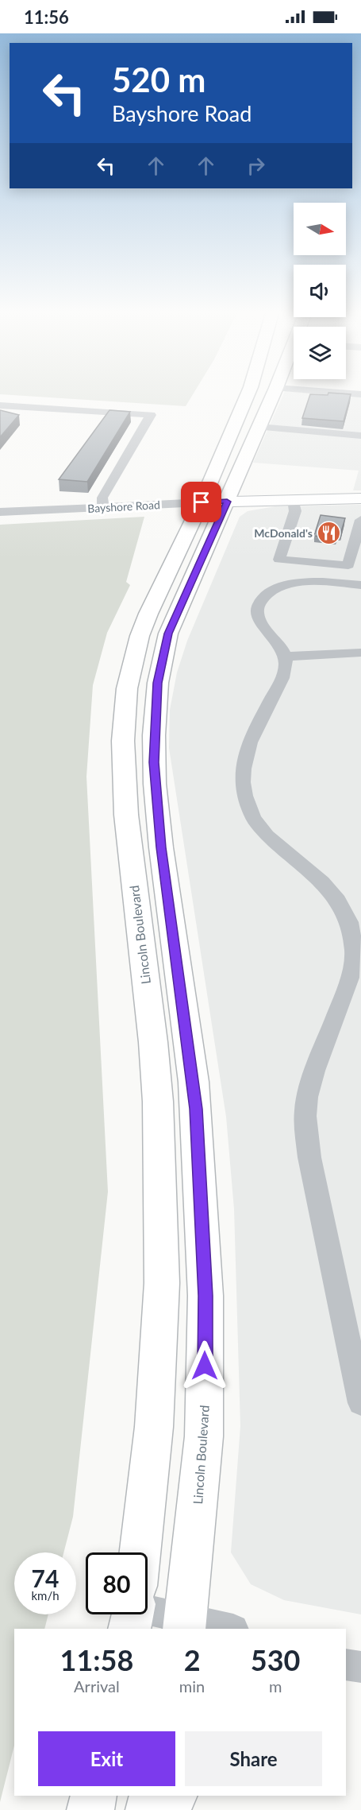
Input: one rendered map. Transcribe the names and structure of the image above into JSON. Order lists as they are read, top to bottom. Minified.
{"streets":{"highway":["Lincoln Boulevard"],"main road":["Bayshore Road"]},"crossings":[["Bayshore Road","Lincoln Boulevard"]],"places":{"restaurant":["McDonald's"]},"north":"right","page":{"status":"11:56","turn":["520 m","Bayshore Road"],"speed":"74 km/h","limit":"80","eta":["11:58","Arrival","2","min","530","m"],"buttons":["Exit","Share"]}}
